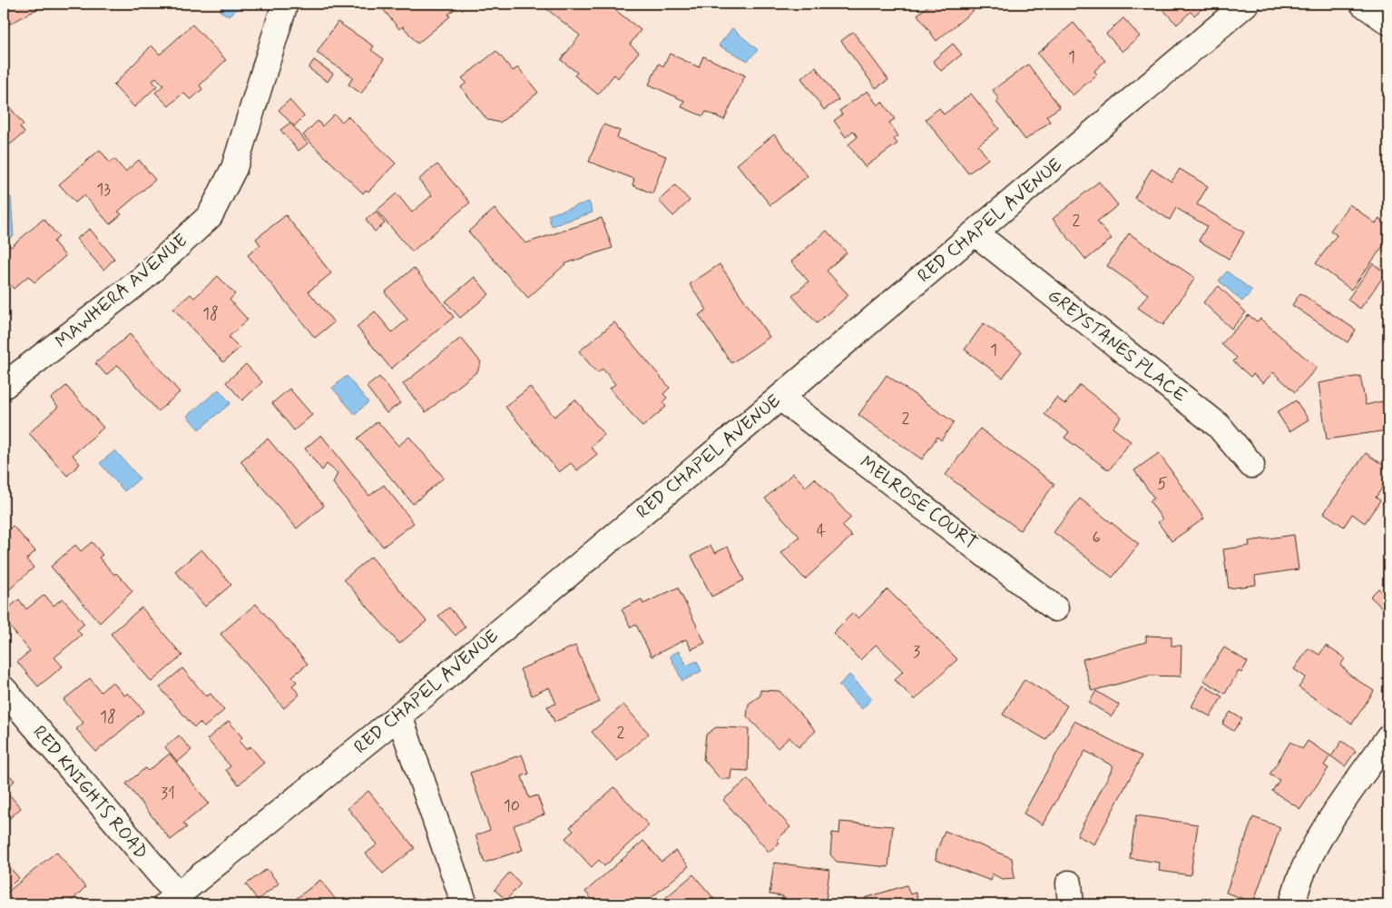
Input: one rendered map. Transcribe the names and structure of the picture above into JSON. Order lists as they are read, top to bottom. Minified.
{"streets":{"street":["RED CHAPEL AVENUE","MAWHERA AVENUE","GREYSTANES PLACE","MELROSE COURT","RED KNIGHTS ROAD"]},"crossings":[["RED CHAPEL AVENUE","GREYSTANES PLACE"],["RED CHAPEL AVENUE","MELROSE COURT"],["RED CHAPEL AVENUE","RED KNIGHTS ROAD"]],"house_numbers":["1","13","2","18","1","2","5","4","6","3","18","2","31","10"]}
